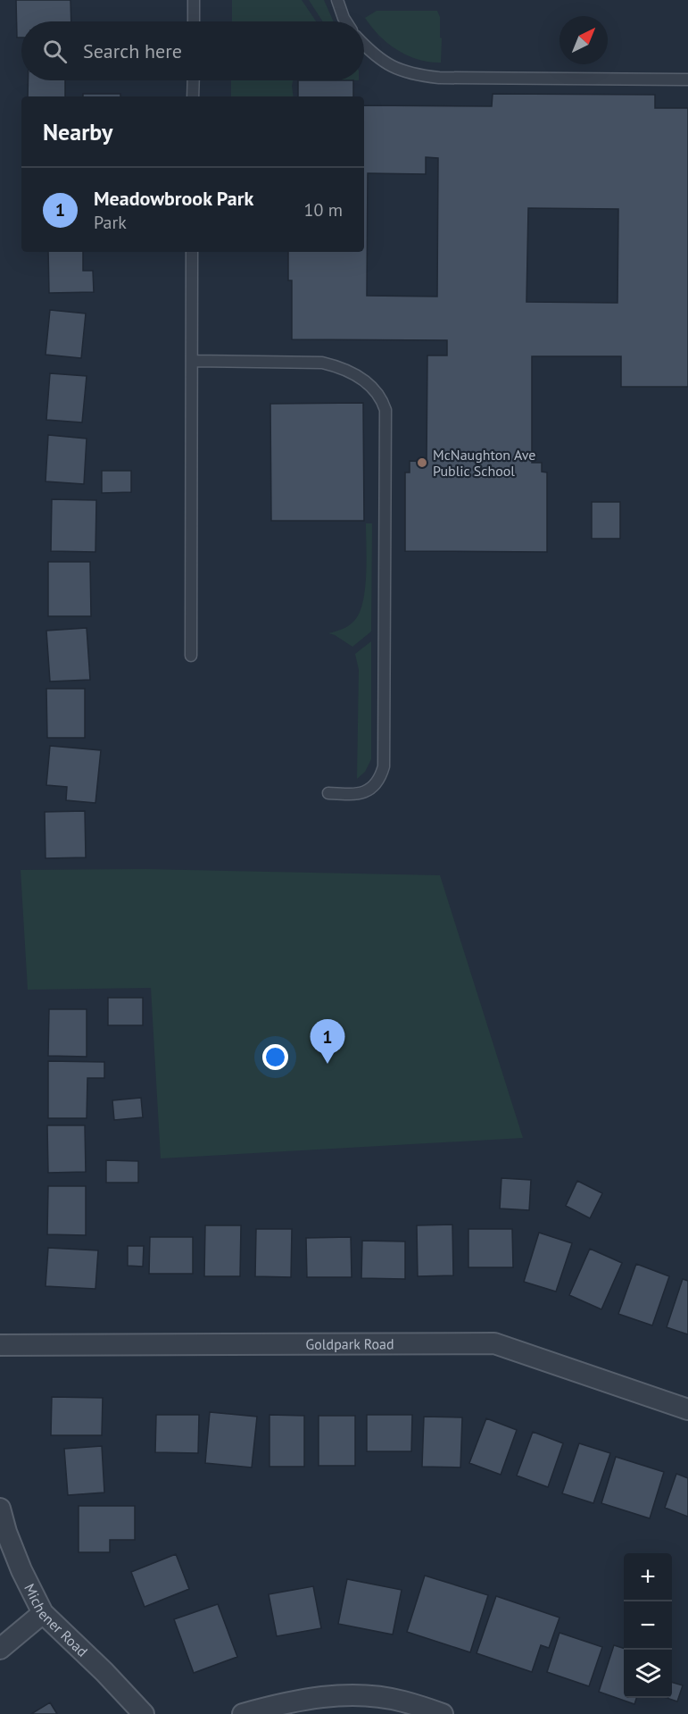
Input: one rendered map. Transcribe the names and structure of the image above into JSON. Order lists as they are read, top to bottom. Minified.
{"streets":{"street":["Goldpark Road","Michener Road"]},"places":["McNaughton Ave Public School"],"north":"top right","page":{"search":"Search here","heading":"Nearby","list":[{"mark":"1","name":"Meadowbrook Park","note":"Park","value":"10 m"}],"pins":"1","map_buttons":["+","−"]}}
